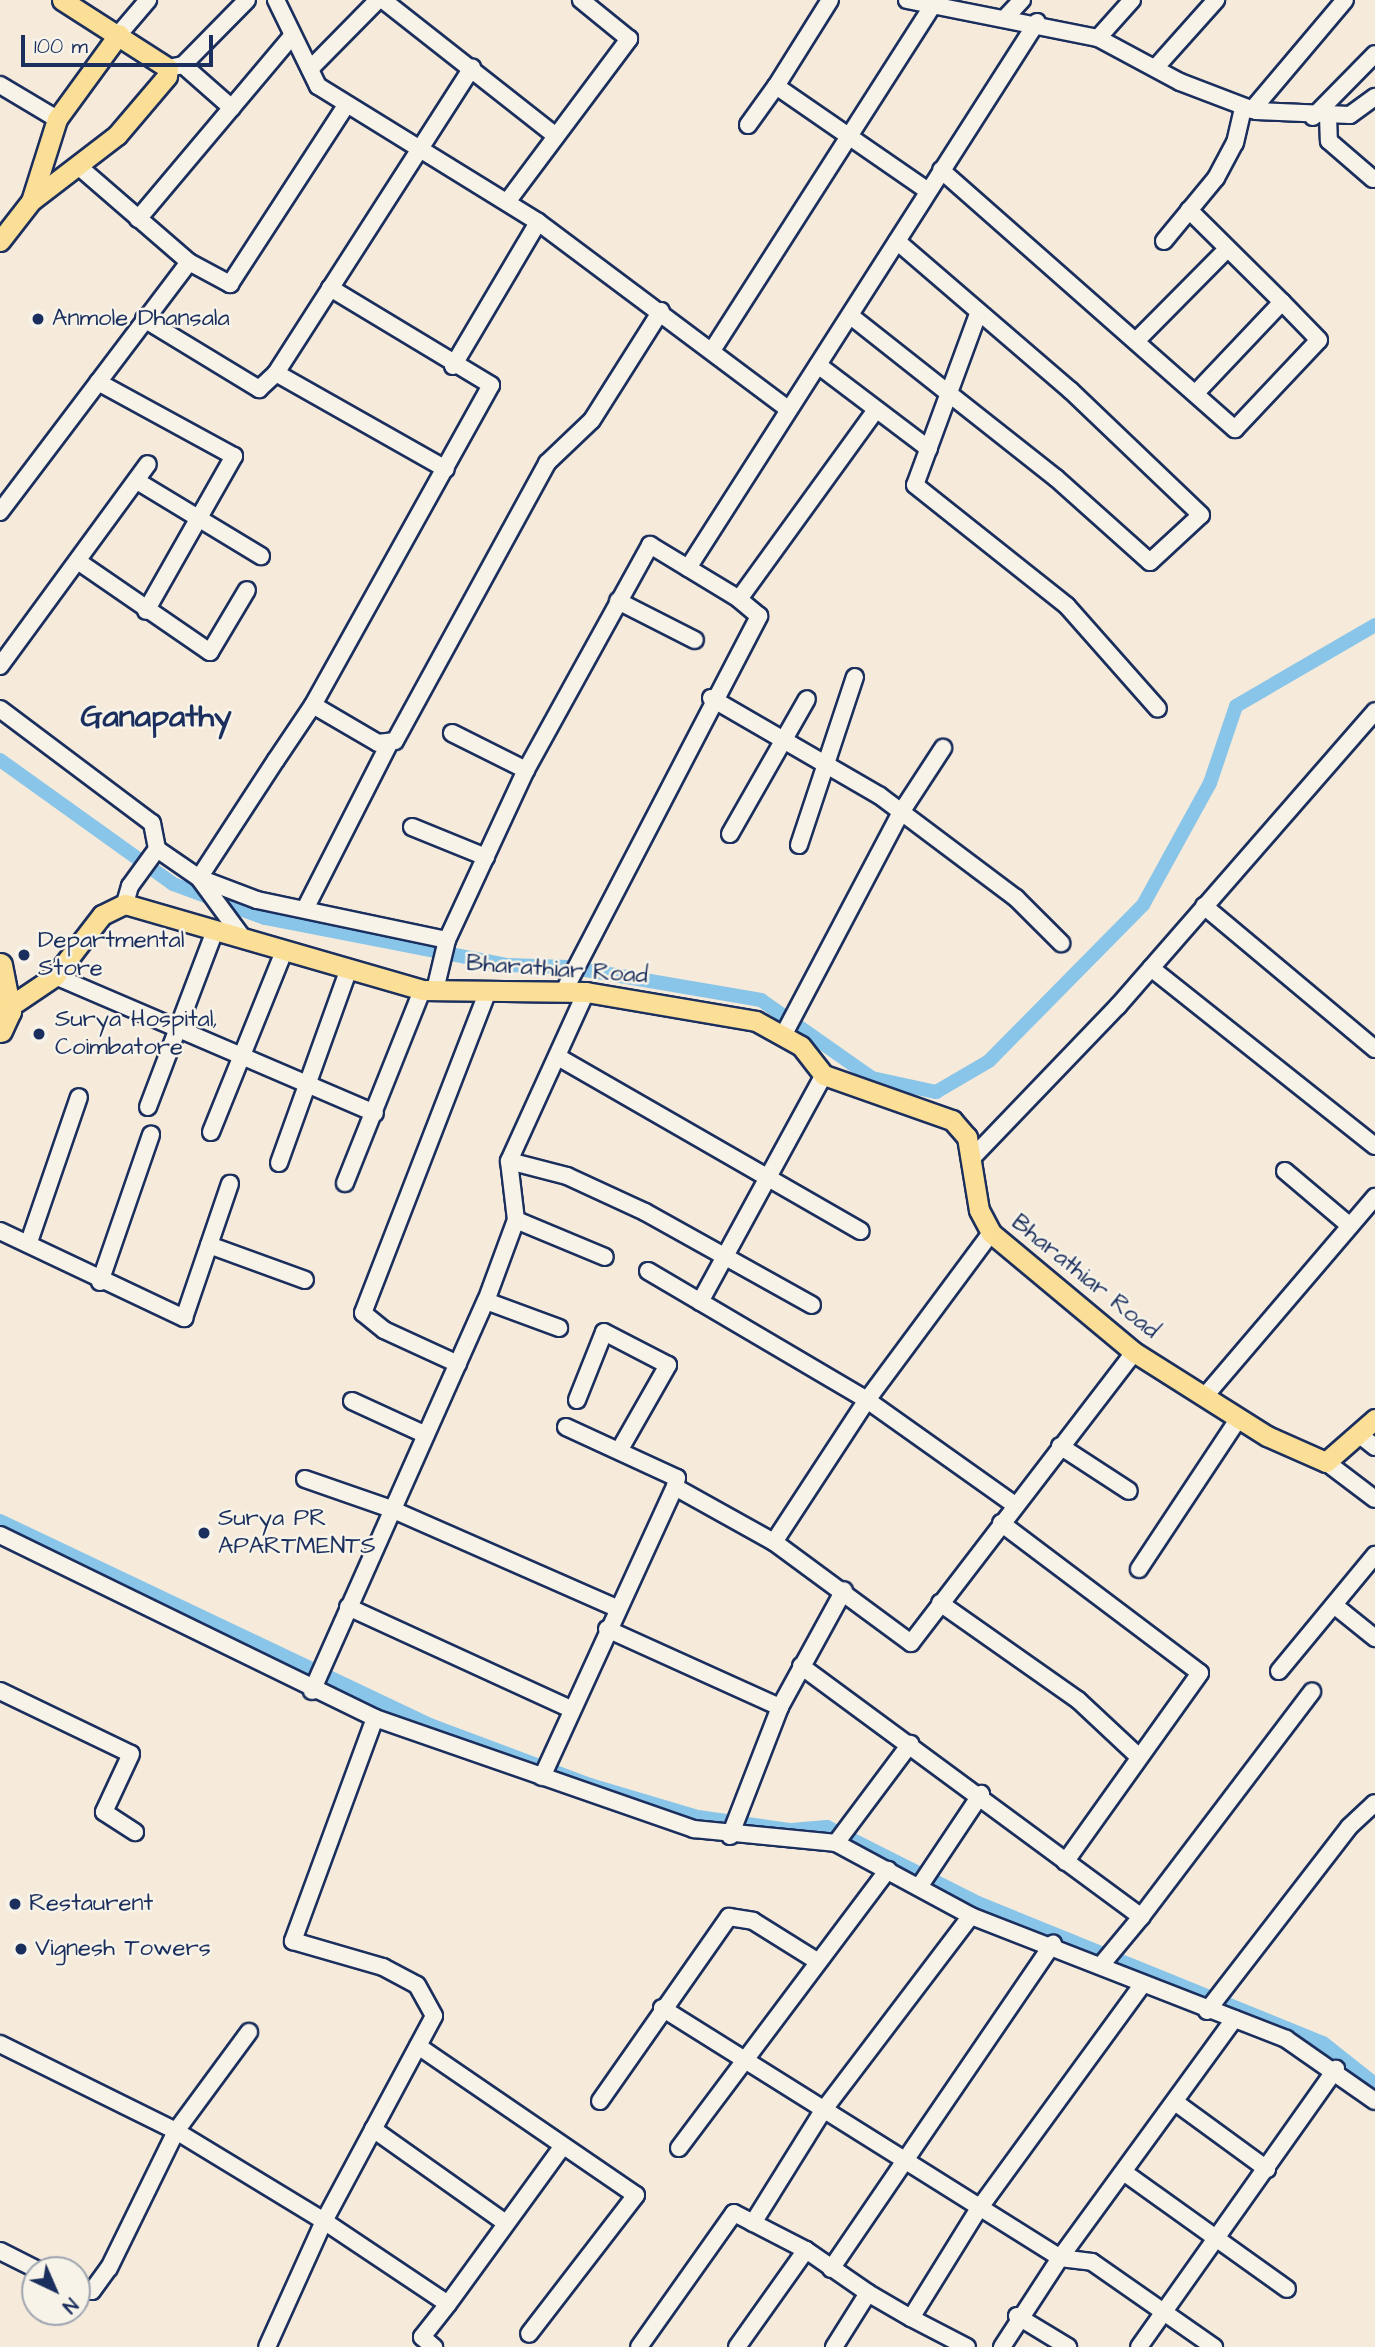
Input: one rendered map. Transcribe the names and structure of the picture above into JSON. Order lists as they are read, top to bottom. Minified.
{"streets":{"main road":["Bharathiar Road"]},"districts":["Ganapathy"],"places":["Anmole Dhansala","Departmental Store","Surya Hospital, Coimbatore","Surya PR APARTMENTS","Restaurent","Vignesh Towers"],"scale_bar":"100 m","north":"bottom right"}
